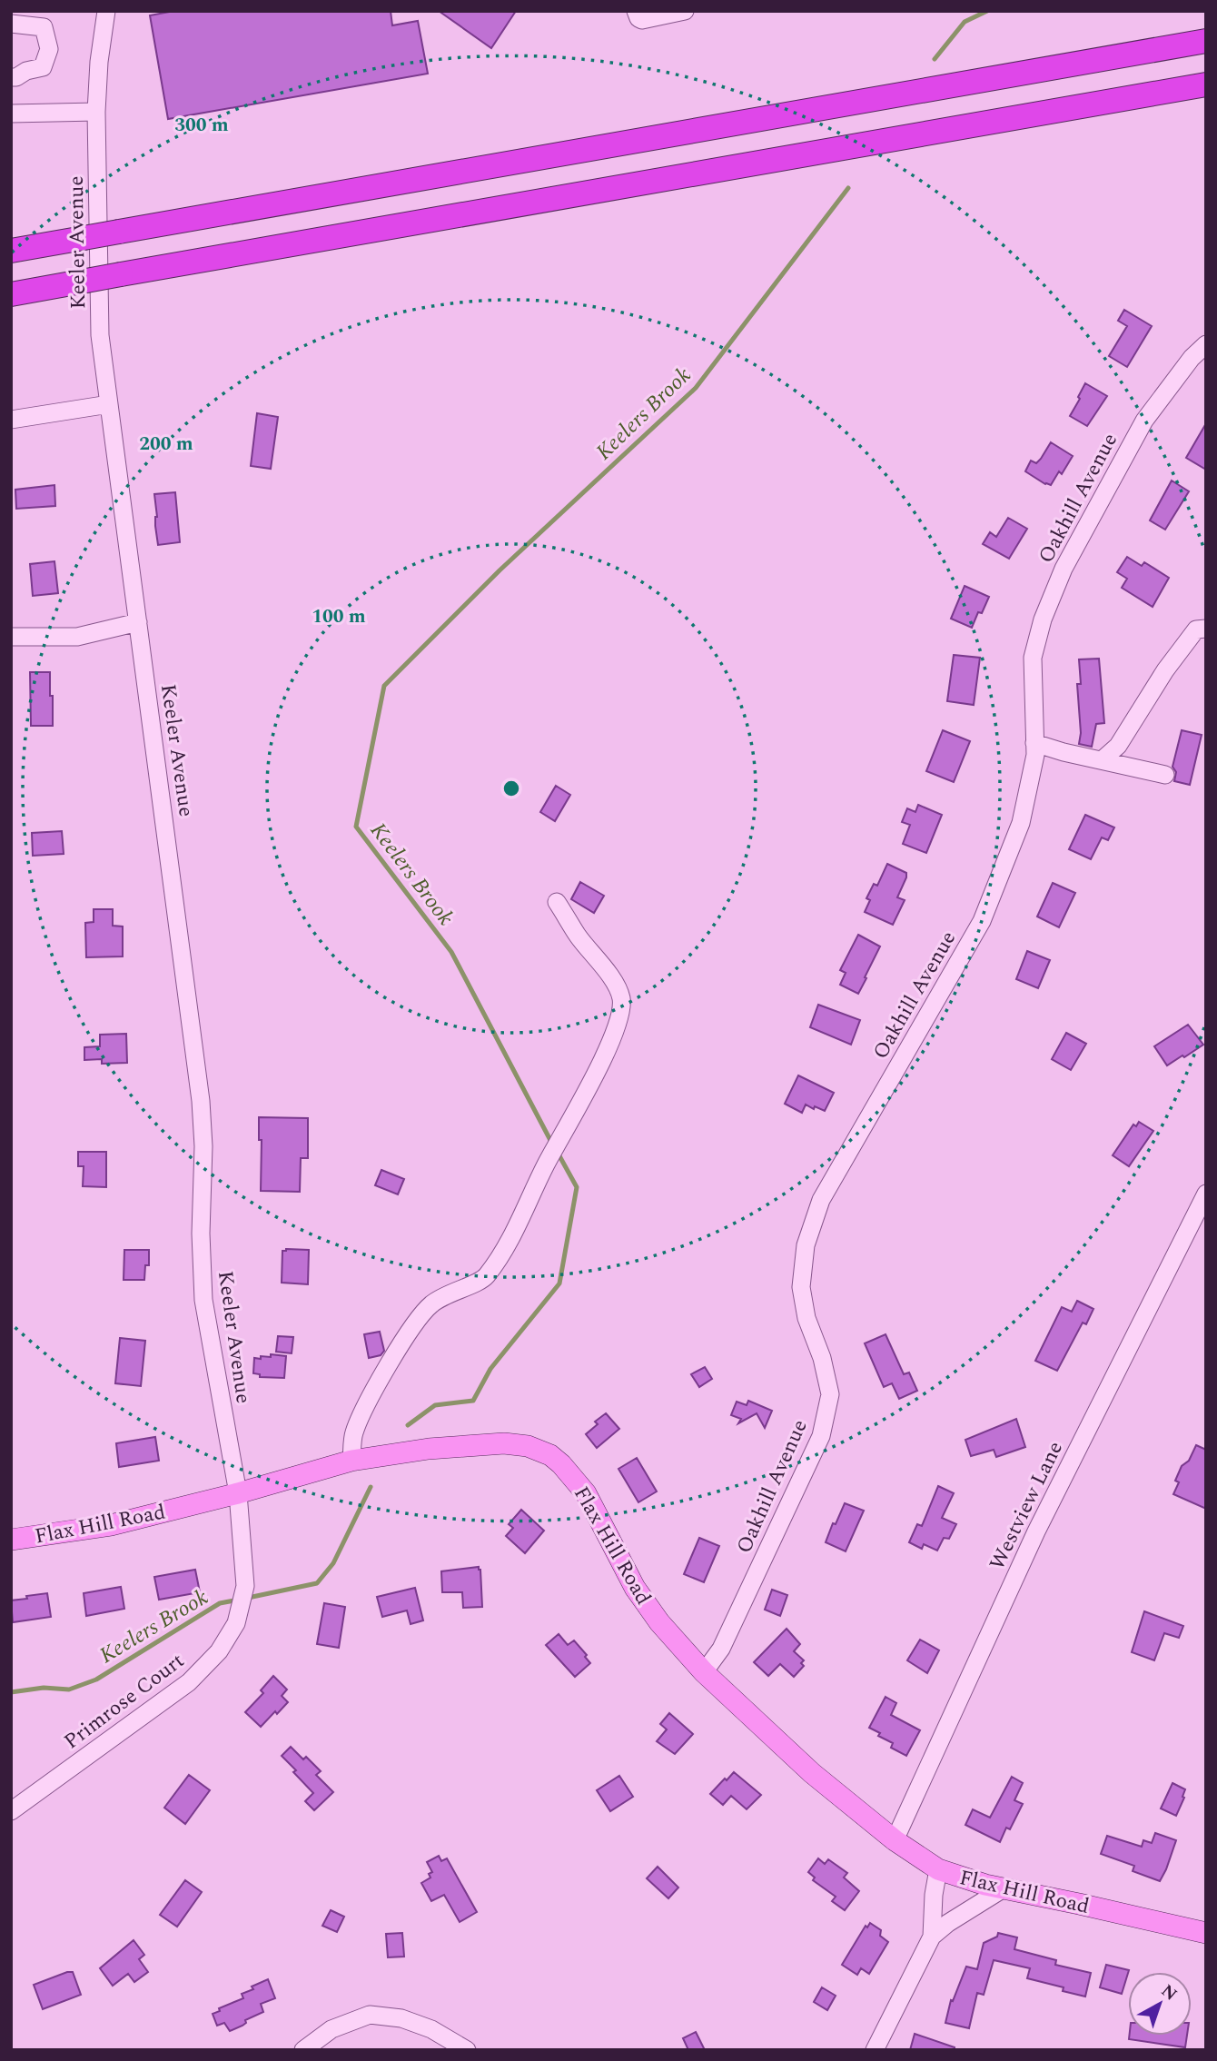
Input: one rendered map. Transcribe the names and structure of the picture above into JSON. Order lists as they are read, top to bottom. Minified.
{"streets":{"main road":["Flax Hill Road"],"street":["Keeler Avenue","Oakhill Avenue","Westview Lane","Primrose Court"]},"crossings":[["Keeler Avenue","Flax Hill Road"],["Keeler Avenue","Primrose Court"],["Oakhill Avenue","Flax Hill Road"],["Westview Lane","Flax Hill Road"],["Flax Hill Road","Primrose Court"]],"water":["Keelers Brook"],"north":"top right","rings":["300 m","200 m","100 m"]}
